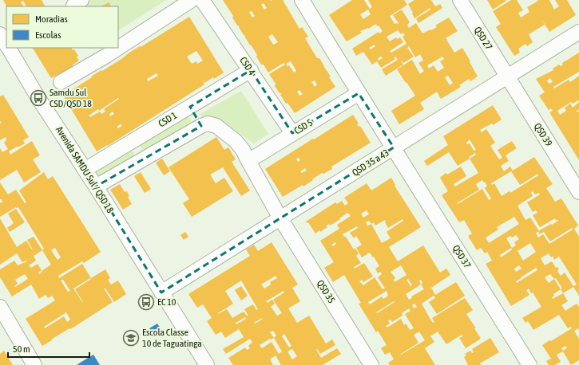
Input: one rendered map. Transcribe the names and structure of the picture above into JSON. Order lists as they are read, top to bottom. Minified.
{"streets":{"street":["QSD 27","CSD 4","CSD 1","CSD 5","QSD 39","QSD 35 a 43","Avenida SAMDU Sul / QSD 18","QSD 37","QSD 35"]},"crossings":[["QSD 27","QSD 39"],["QSD 27","QSD 35 a 43"],["CSD 4","CSD 1"],["CSD 4","CSD 5"],["CSD 1","Avenida SAMDU Sul / QSD 18"],["CSD 5","QSD 37"],["CSD 5","QSD 35"],["QSD 39","QSD 35 a 43"],["QSD 35 a 43","Avenida SAMDU Sul / QSD 18"],["QSD 35 a 43","QSD 37"],["QSD 35 a 43","QSD 35"]],"places":{"bus stop":["Samdu Sul CSD/QSD 18","EC 10"],"school or university":["Escola Classe 10 de Taguatinga"]},"legend":["Moradias","Escolas"],"scale_bar":"50 m"}
